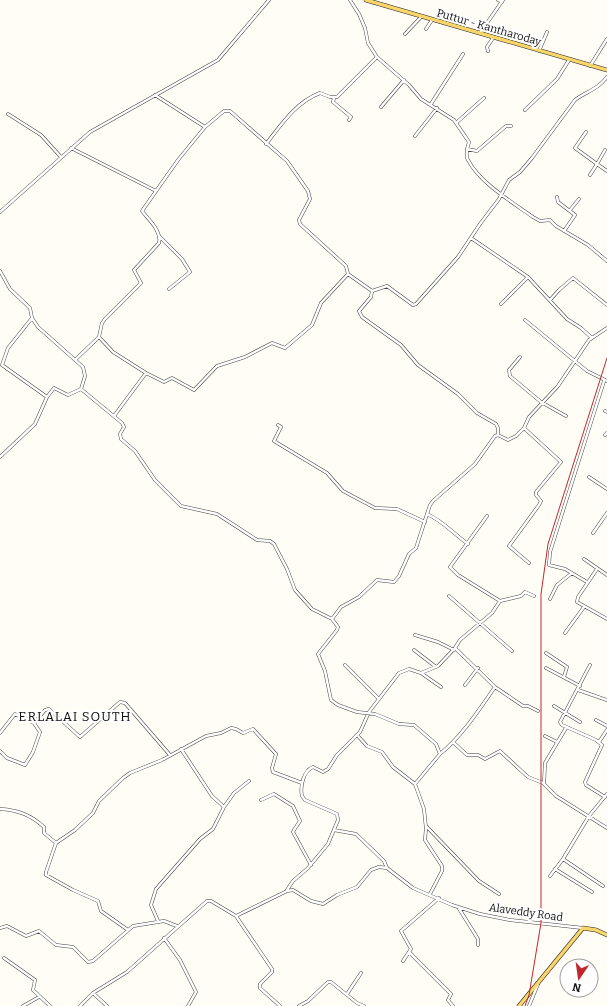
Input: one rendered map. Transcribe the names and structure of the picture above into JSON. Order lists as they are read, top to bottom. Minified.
{"streets":{"main road":["Puttur - Kantharoday"],"street":["Alaveddy Road"]},"districts":["ERLALAI SOUTH"],"north":"bottom"}
